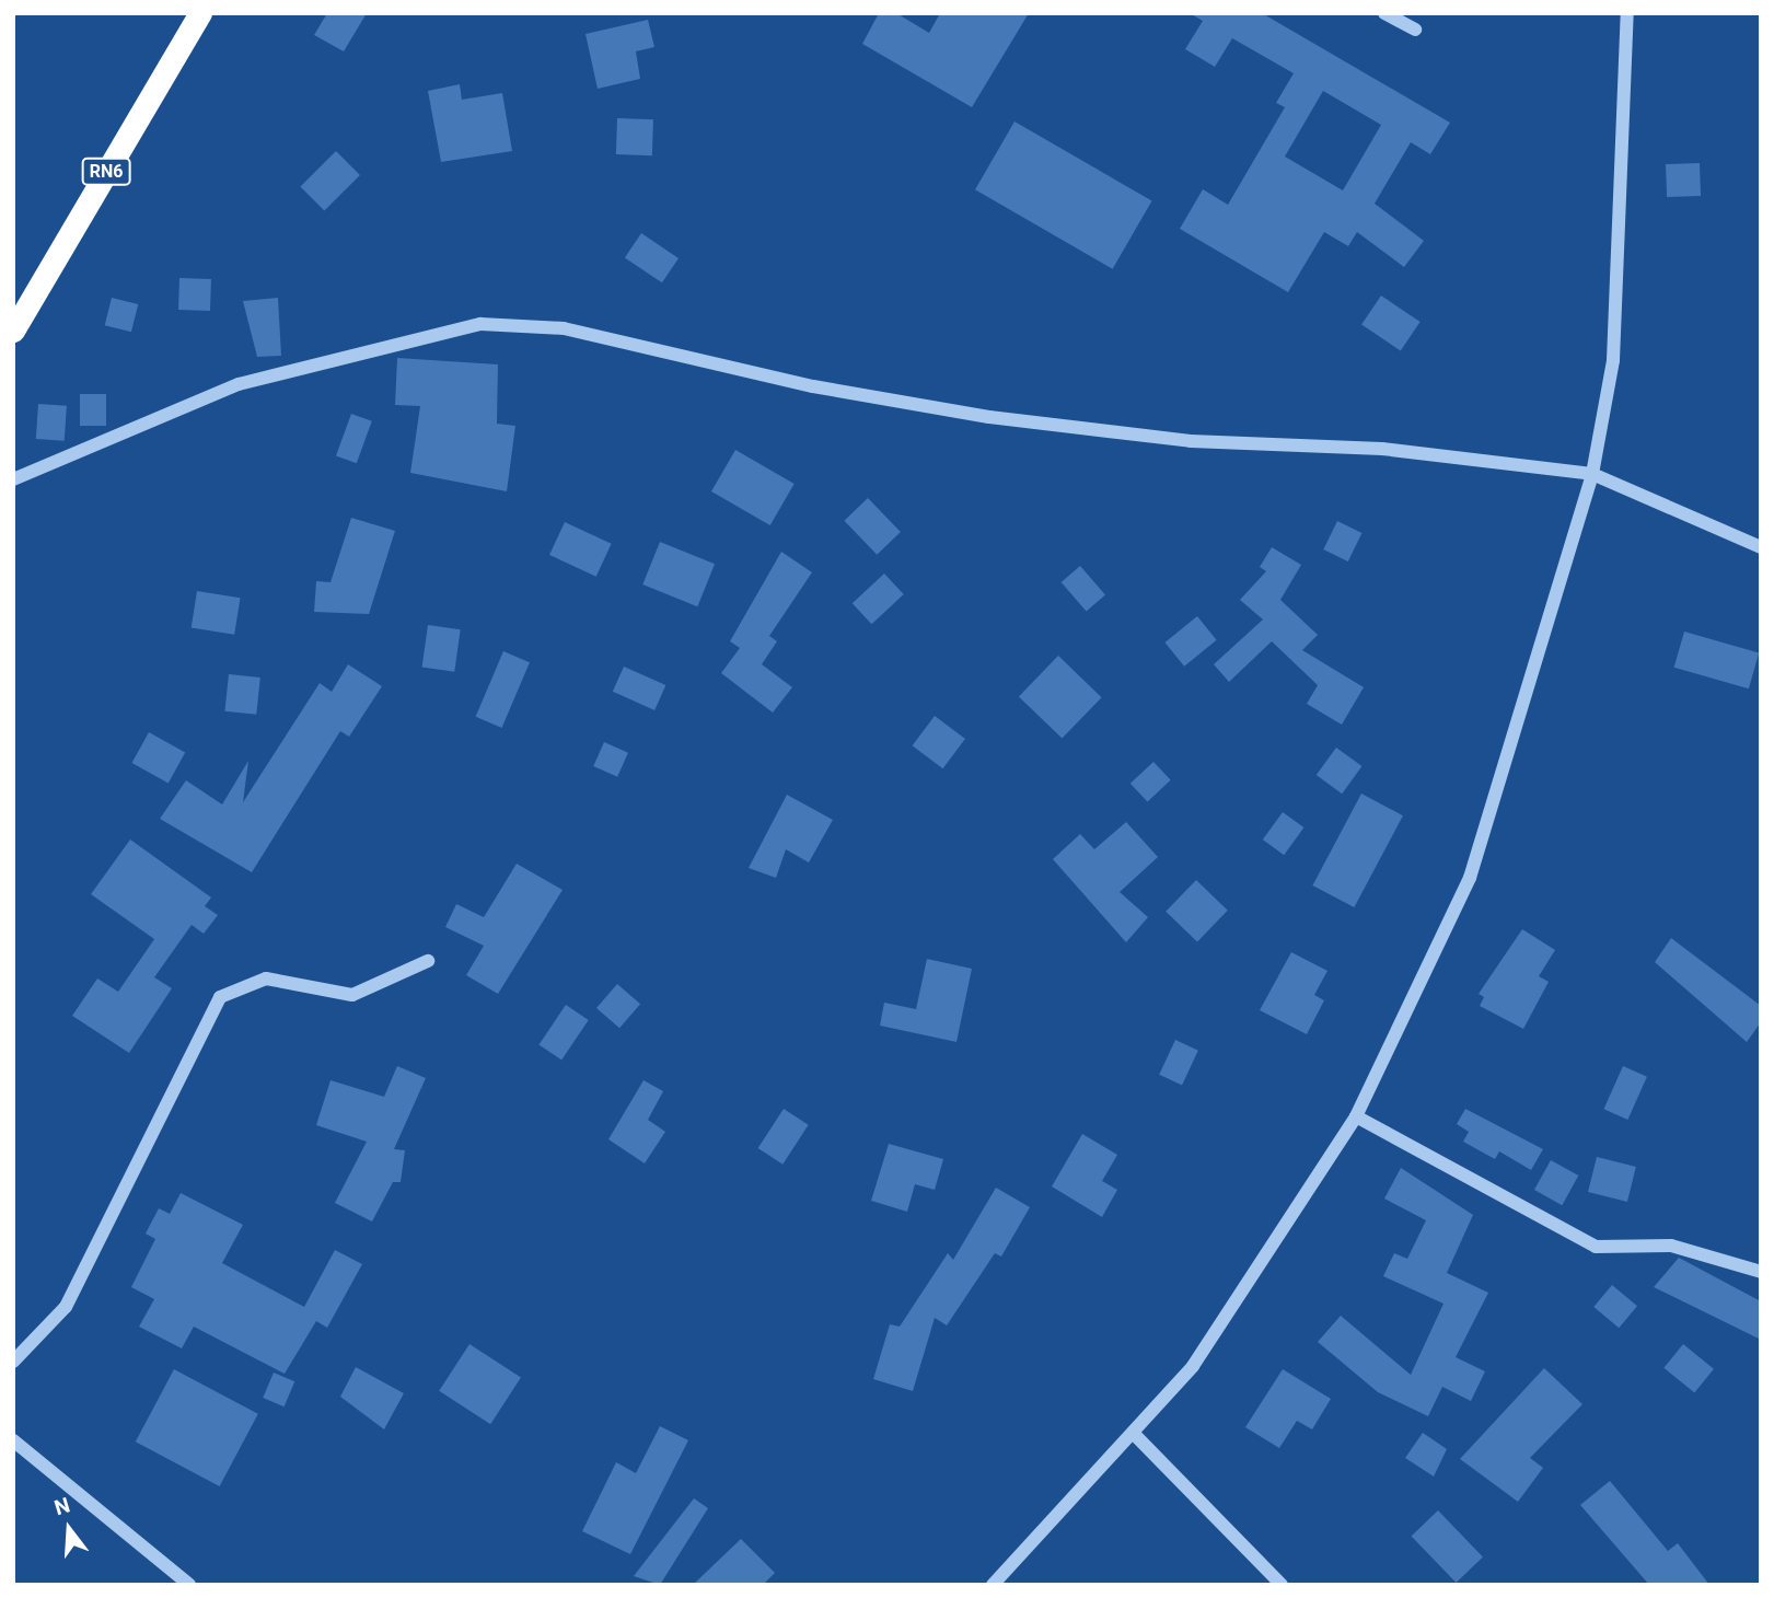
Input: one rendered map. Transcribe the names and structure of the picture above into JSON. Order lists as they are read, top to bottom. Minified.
{"streets":{"highway":["RN6"]},"north":"top"}
